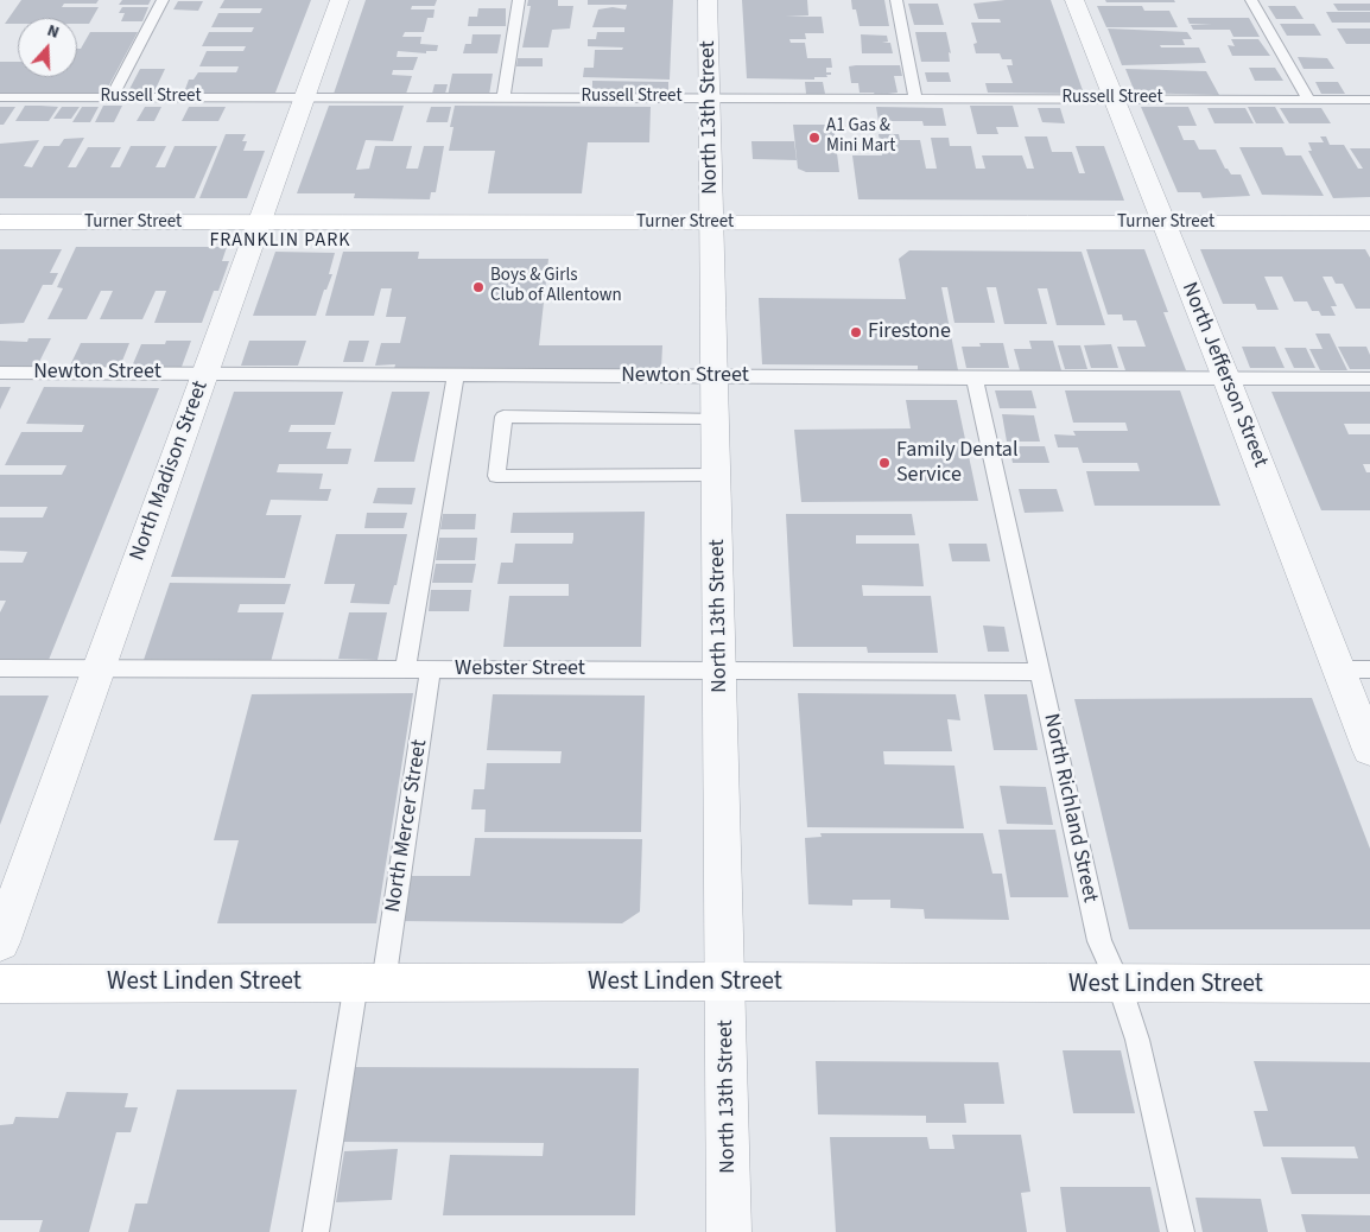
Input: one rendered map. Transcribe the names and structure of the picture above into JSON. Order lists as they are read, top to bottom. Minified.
{"streets":{"street":["North 13th Street","Turner Street","North Jefferson Street","North Madison Street","West Linden Street"],"lane":["Russell Street","Newton Street","Webster Street","North Richland Street","North Mercer Street"]},"crossings":[["Russell Street","North 13th Street"],["Russell Street","North Jefferson Street"],["Russell Street","North Madison Street"],["North 13th Street","Turner Street"],["North 13th Street","Newton Street"],["North 13th Street","Webster Street"],["North 13th Street","West Linden Street"],["Turner Street","North Jefferson Street"],["Turner Street","North Madison Street"],["Newton Street","North Jefferson Street"],["Newton Street","North Madison Street"],["Newton Street","North Richland Street"],["North Madison Street","Webster Street"],["Webster Street","North Richland Street"],["Webster Street","North Mercer Street"],["North Richland Street","West Linden Street"],["North Mercer Street","West Linden Street"]],"districts":["FRANKLIN PARK"],"places":["A1 Gas & Mini Mart","Boys & Girls Club of Allentown","Firestone","Family Dental Service"],"north":"top"}
